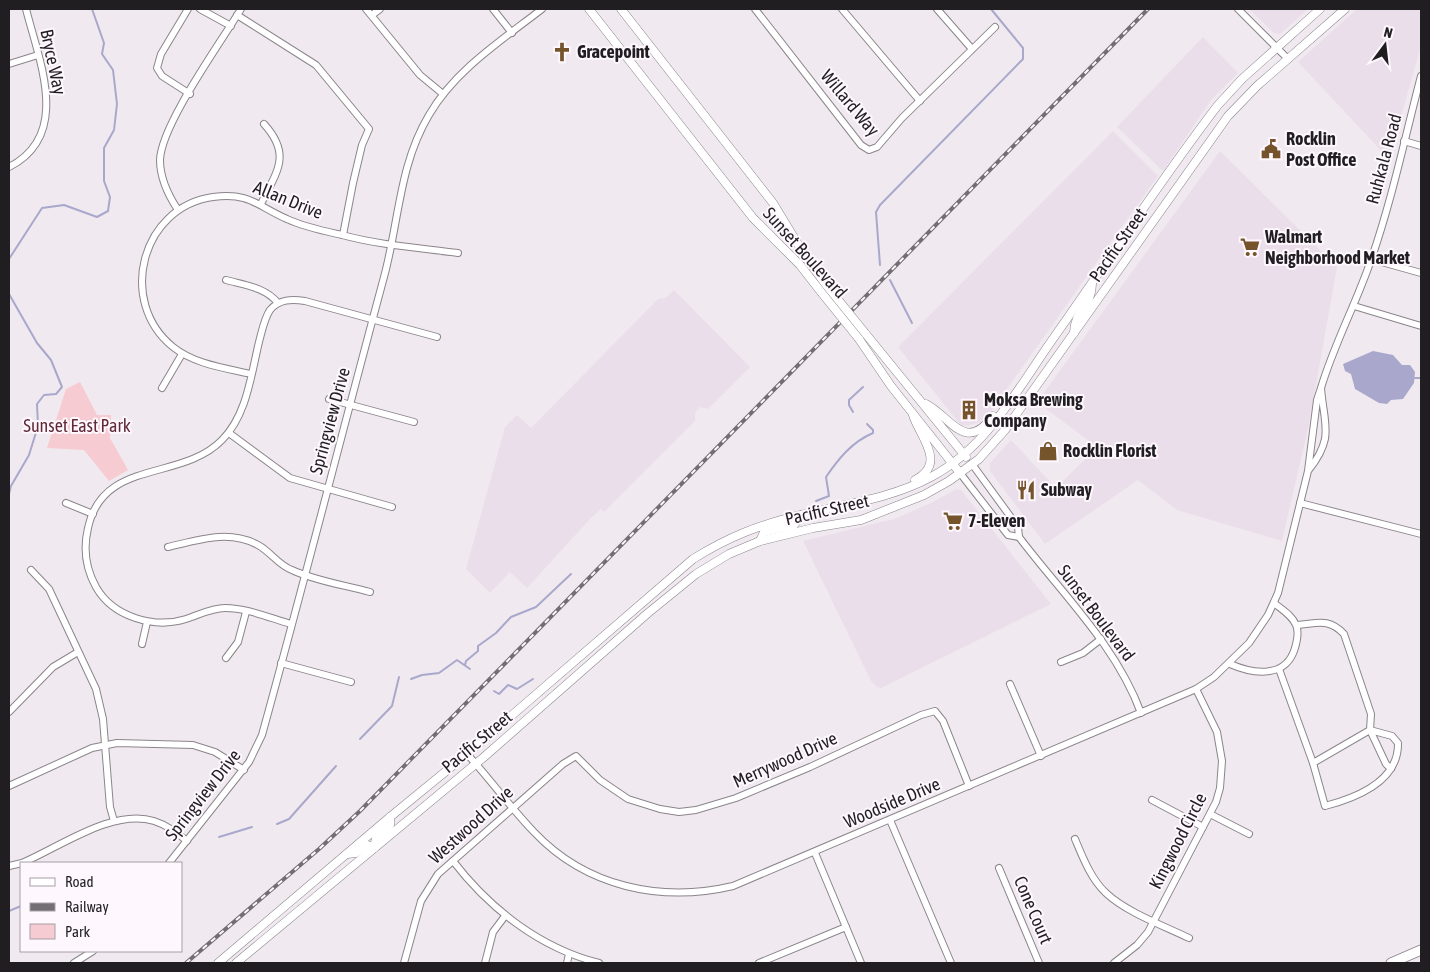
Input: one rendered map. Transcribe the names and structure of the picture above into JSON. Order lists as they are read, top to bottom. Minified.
{"streets":{"main road":["Pacific Street","Sunset Boulevard"],"street":["Bryce Way","Willard Way","Ruhkala Road","Allan Drive","Springview Drive","Merrywood Drive","Woodside Drive","Westwood Drive","Kingwood Circle","Cone Court"]},"crossings":[["Ruhkala Road","Woodside Drive"],["Allan Drive","Springview Drive"],["Pacific Street","Sunset Boulevard"],["Pacific Street","Woodside Drive"],["Sunset Boulevard","Woodside Drive"],["Merrywood Drive","Woodside Drive"],["Merrywood Drive","Westwood Drive"],["Woodside Drive","Westwood Drive"],["Woodside Drive","Kingwood Circle"]],"parks":["Sunset East Park"],"places":{"church":["Gracepoint"],"public building":["Rocklin Post Office"],"supermarket":["Walmart Neighborhood Market","7-Eleven"],"building":["Moksa Brewing Company"],"shop":["Rocklin Florist"],"restaurant":["Subway"]},"legend":["Road","Railway","Park"],"north":"top"}
